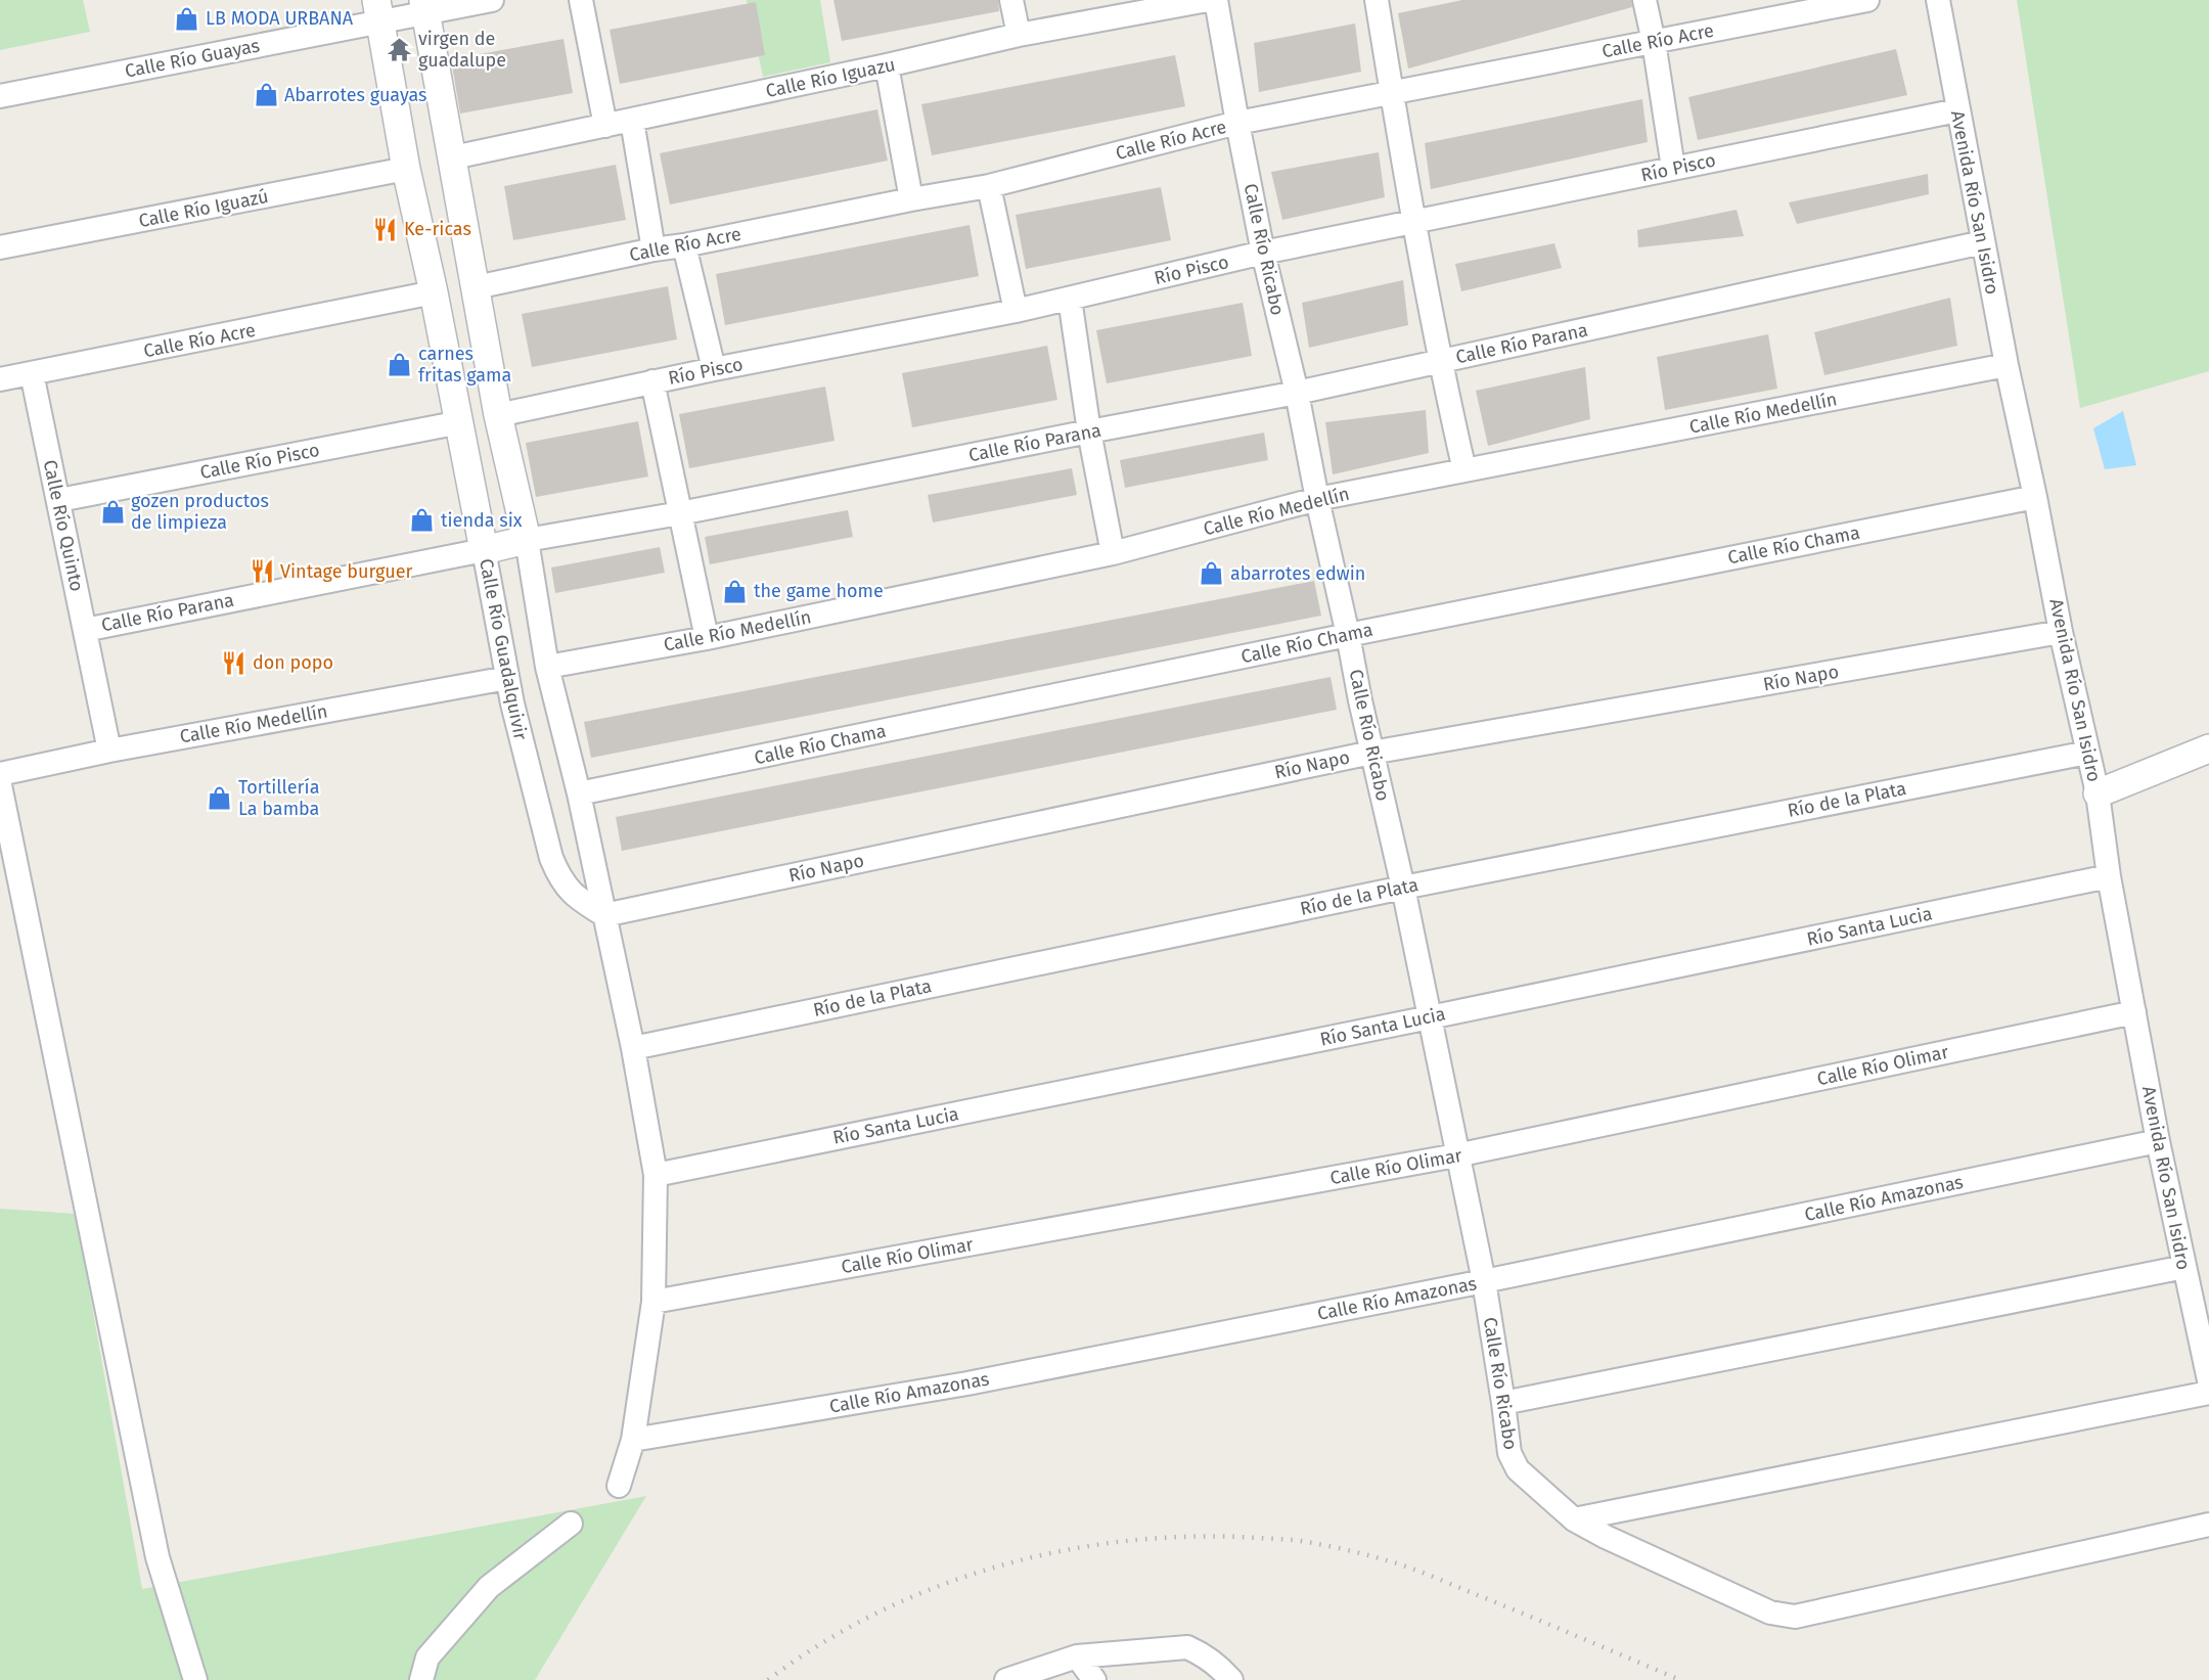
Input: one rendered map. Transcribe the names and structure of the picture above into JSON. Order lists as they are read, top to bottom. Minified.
{"streets":{"street":["Calle Río Acre","Calle Río Guayas","Calle Río Iguazu","Río Pisco","Avenida Río San Isidro","Calle Río Iguazú","Calle Río Ricabo","Calle Río Parana","Calle Río Medellín","Calle Río Pisco","Calle Río Quinto","Calle Río Chama","Calle Río Guadalquivir","Río Napo","Río de la Plata","Río Santa Lucia","Calle Río Olimar","Calle Río Amazonas"]},"crossings":[["Calle Río Acre","Calle Río Ricabo"],["Calle Río Acre","Calle Río Quinto"],["Calle Río Acre","Calle Río Guadalquivir"],["Calle Río Guayas","Calle Río Guadalquivir"],["Río Pisco","Avenida Río San Isidro"],["Río Pisco","Calle Río Ricabo"],["Avenida Río San Isidro","Calle Río Parana"],["Avenida Río San Isidro","Calle Río Medellín"],["Avenida Río San Isidro","Calle Río Chama"],["Avenida Río San Isidro","Río Napo"],["Avenida Río San Isidro","Río de la Plata"],["Avenida Río San Isidro","Río Santa Lucia"],["Avenida Río San Isidro","Calle Río Olimar"],["Avenida Río San Isidro","Calle Río Amazonas"],["Calle Río Iguazú","Calle Río Guadalquivir"],["Calle Río Ricabo","Calle Río Parana"],["Calle Río Ricabo","Calle Río Medellín"],["Calle Río Ricabo","Calle Río Chama"],["Calle Río Ricabo","Río Napo"],["Calle Río Ricabo","Río de la Plata"],["Calle Río Ricabo","Río Santa Lucia"],["Calle Río Ricabo","Calle Río Olimar"],["Calle Río Ricabo","Calle Río Amazonas"],["Calle Río Parana","Calle Río Quinto"],["Calle Río Parana","Calle Río Guadalquivir"],["Calle Río Medellín","Calle Río Quinto"],["Calle Río Medellín","Calle Río Guadalquivir"],["Calle Río Pisco","Calle Río Quinto"],["Calle Río Pisco","Calle Río Guadalquivir"],["Calle Río Guadalquivir","Río Napo"]],"places":{"shop":["LB MODA URBANA","Abarrotes guayas","carnes fritas gama","gozen productos de limpieza","tienda six","abarrotes edwin","the game home","Tortillería La bamba"],"temple":["virgen de guadalupe"],"restaurant":["Ke-ricas","Vintage burguer","don popo"]}}
